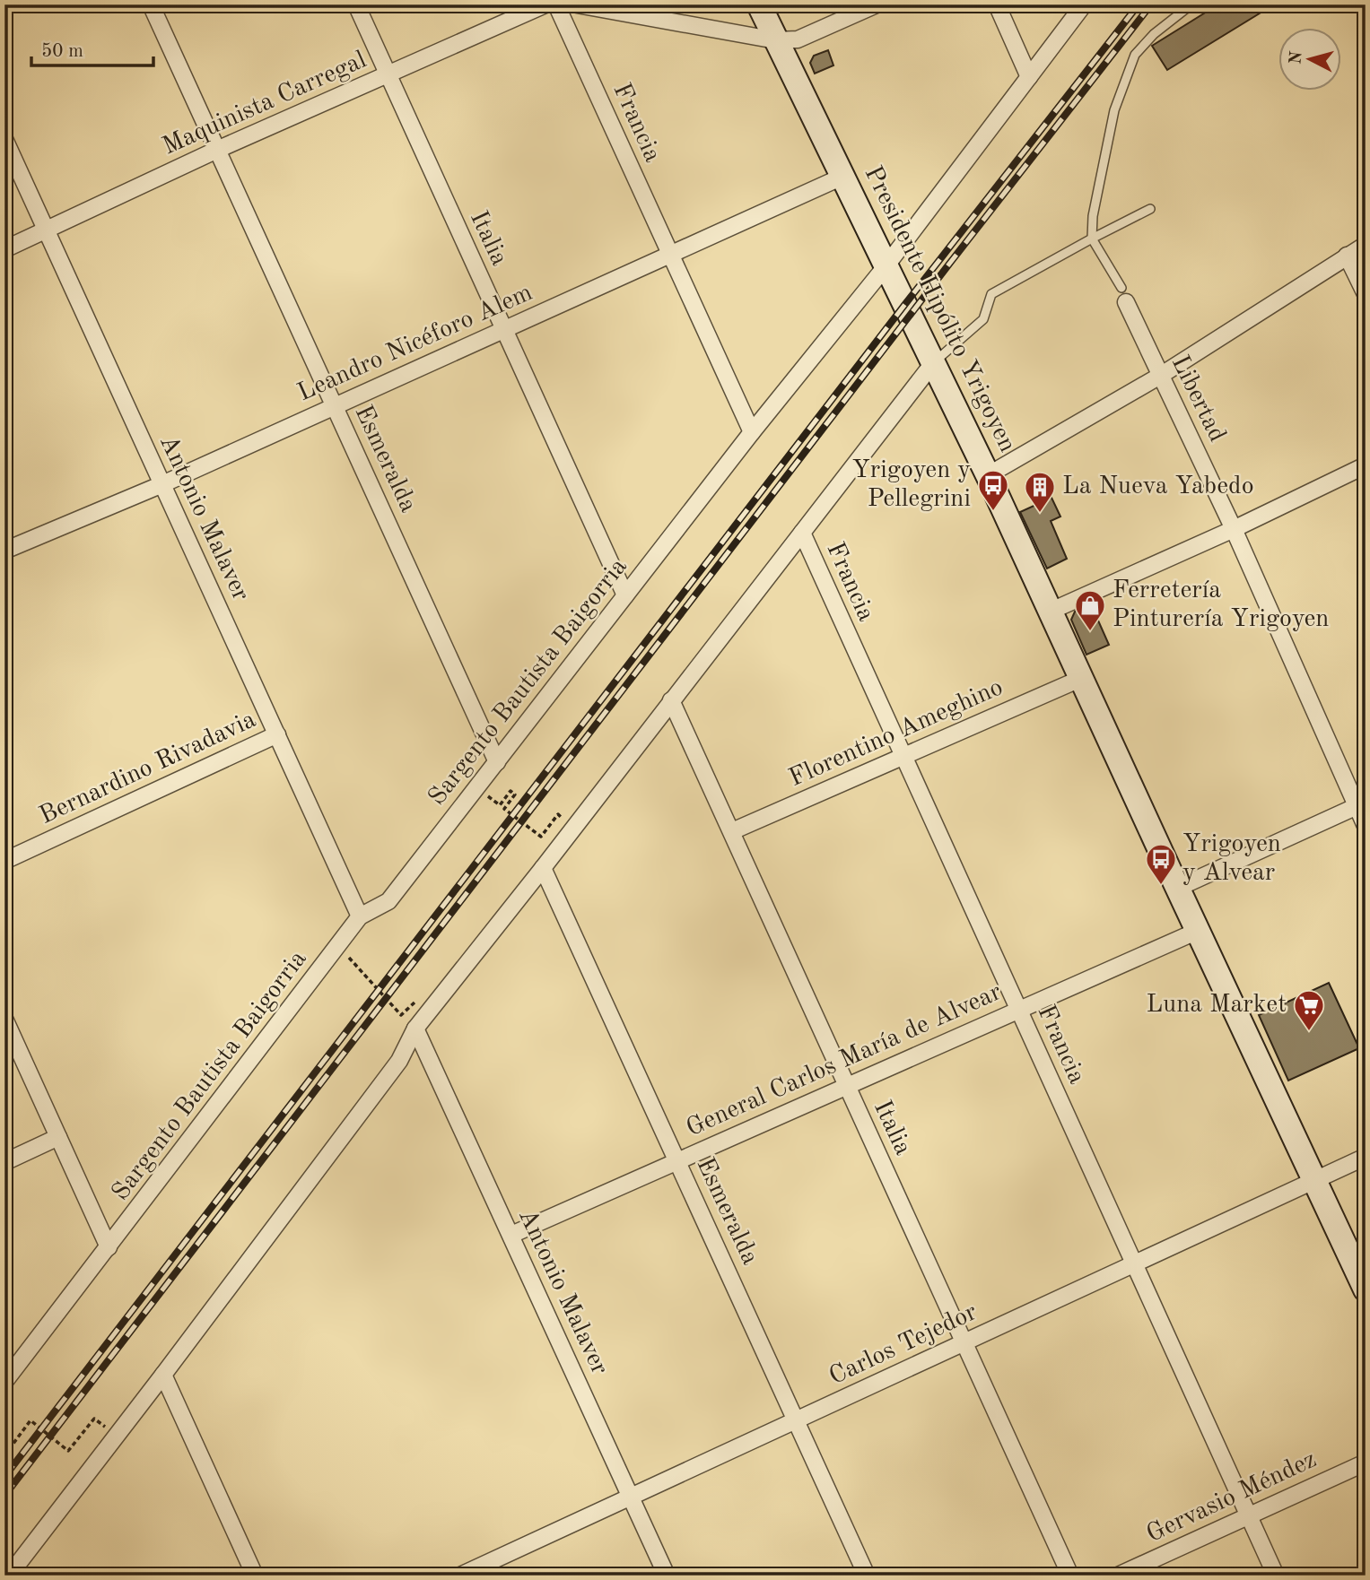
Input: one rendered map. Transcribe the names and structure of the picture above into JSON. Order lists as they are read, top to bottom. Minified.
{"streets":{"street":["Maquinista Carregal","Francia","Italia","Presidente Hipólito Yrigoyen","Leandro Nicéforo Alem","Libertad","Esmeralda","Antonio Malaver","Sargento Bautista Baigorria","Florentino Ameghino","Bernardino Rivadavia","General Carlos María de Alvear","Carlos Tejedor","Gervasio Méndez"]},"crossings":[["Maquinista Carregal","Italia"],["Maquinista Carregal","Esmeralda"],["Maquinista Carregal","Antonio Malaver"],["Francia","Leandro Nicéforo Alem"],["Francia","Sargento Bautista Baigorria"],["Francia","Florentino Ameghino"],["Francia","General Carlos María de Alvear"],["Francia","Carlos Tejedor"],["Francia","Gervasio Méndez"],["Italia","Leandro Nicéforo Alem"],["Italia","Sargento Bautista Baigorria"],["Italia","Florentino Ameghino"],["Italia","General Carlos María de Alvear"],["Italia","Carlos Tejedor"],["Presidente Hipólito Yrigoyen","Leandro Nicéforo Alem"],["Presidente Hipólito Yrigoyen","Sargento Bautista Baigorria"],["Presidente Hipólito Yrigoyen","Florentino Ameghino"],["Presidente Hipólito Yrigoyen","General Carlos María de Alvear"],["Presidente Hipólito Yrigoyen","Carlos Tejedor"],["Leandro Nicéforo Alem","Esmeralda"],["Leandro Nicéforo Alem","Antonio Malaver"],["Esmeralda","Sargento Bautista Baigorria"],["Esmeralda","General Carlos María de Alvear"],["Esmeralda","Carlos Tejedor"],["Antonio Malaver","Sargento Bautista Baigorria"],["Antonio Malaver","Bernardino Rivadavia"],["Antonio Malaver","General Carlos María de Alvear"],["Antonio Malaver","Carlos Tejedor"]],"places":{"bus stop":["Yrigoyen y Pellegrini","Yrigoyen y Alvear"],"building":["La Nueva Yabedo"],"shop":["Ferretería Pinturería Yrigoyen"],"supermarket":["Luna Market"]},"scale_bar":"50 m","north":"left"}
